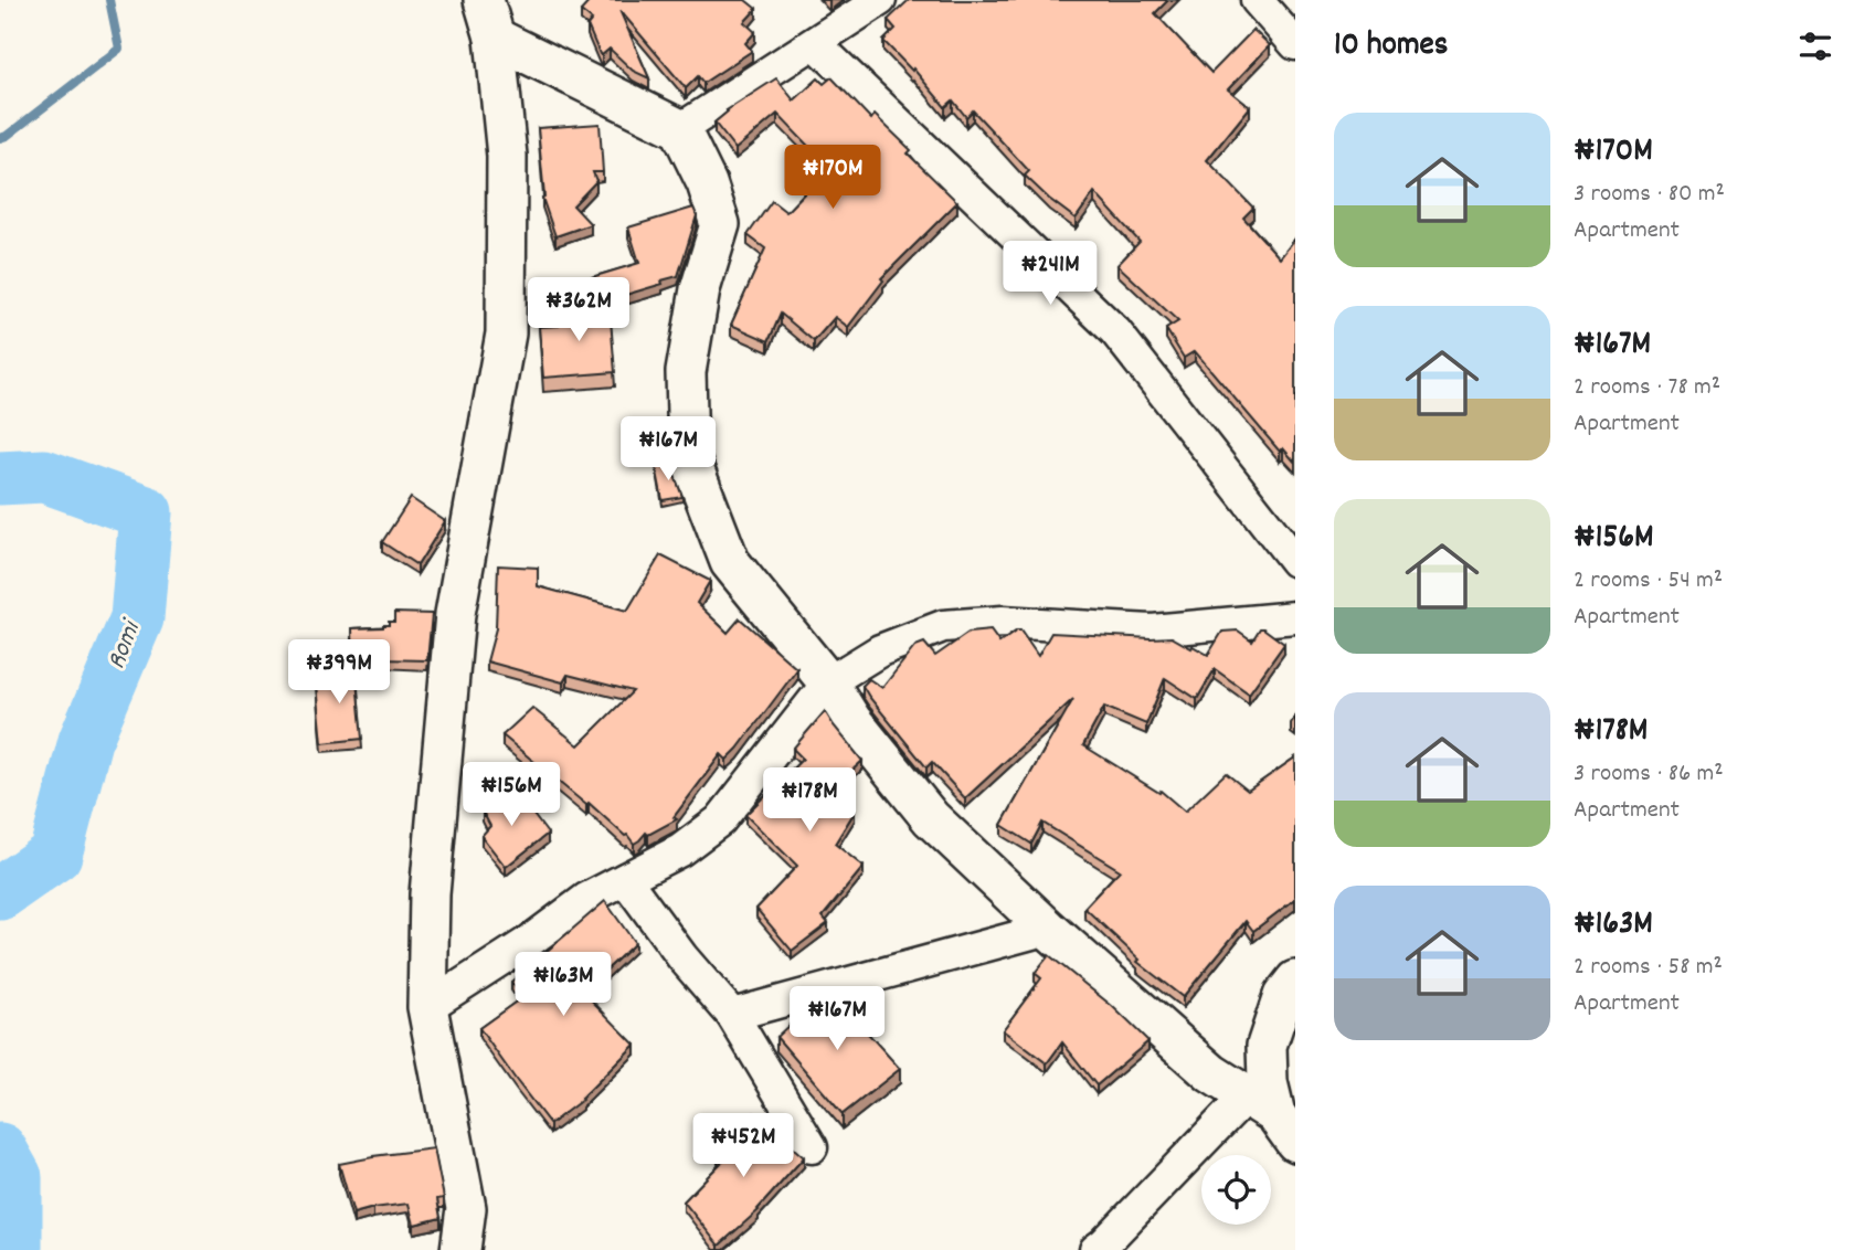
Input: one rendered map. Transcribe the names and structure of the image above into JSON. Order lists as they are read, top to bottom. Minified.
{"water":["Romi"],"page":{"heading":"10 homes","list":[{"name":"₦170M","note":"3 rooms · 80 m² · Apartment"},{"name":"₦167M","note":"2 rooms · 78 m² · Apartment"},{"name":"₦156M","note":"2 rooms · 54 m² · Apartment"},{"name":"₦178M","note":"3 rooms · 86 m² · Apartment"},{"name":"₦163M","note":"2 rooms · 58 m² · Apartment"}],"price":["₦170M","₦241M","₦362M","₦167M","₦399M","₦156M","₦178M","₦163M","₦167M","₦452M"]}}
